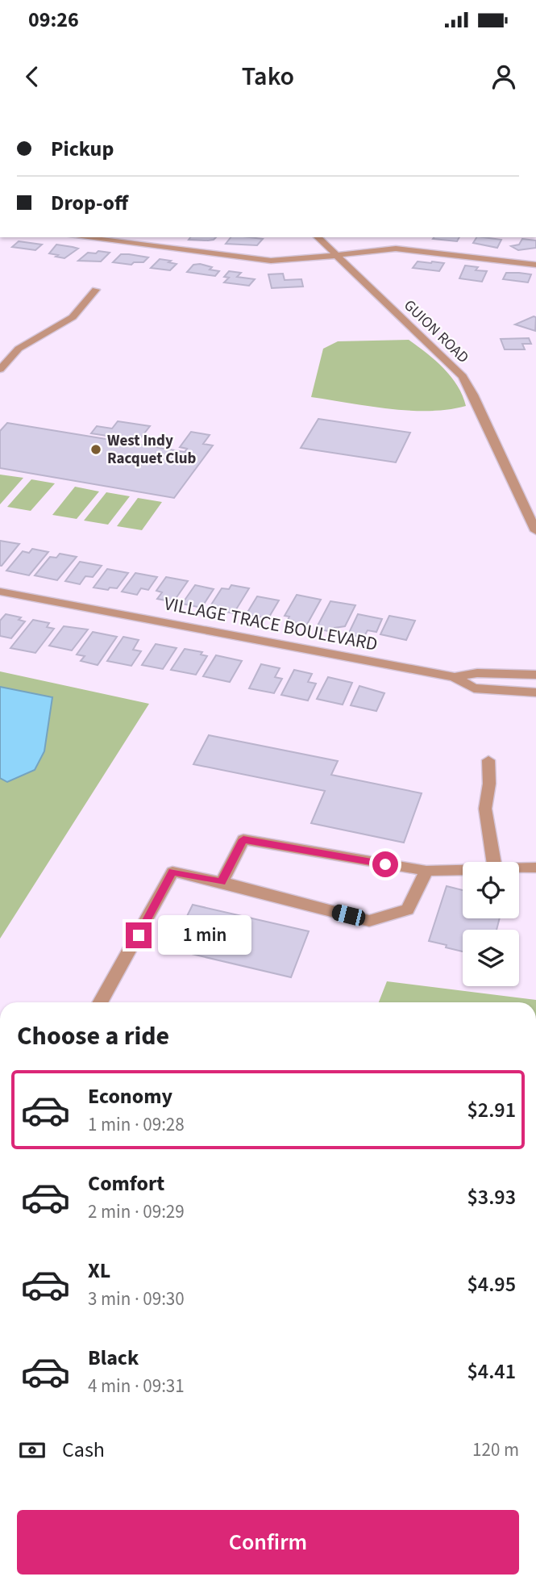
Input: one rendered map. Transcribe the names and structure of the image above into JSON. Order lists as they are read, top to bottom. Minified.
{"streets":{"street":["GUION ROAD","VILLAGE TRACE BOULEVARD"]},"places":["West Indy Racquet Club"],"page":{"status":"09:26","header":"Tako","banner":["Pickup","Drop-off"],"bubble":"1 min","heading":"Choose a ride","list":[{"name":"Economy","note":"1 min · 09:28","value":"$2.91"},{"name":"Comfort","note":"2 min · 09:29","value":"$3.93"},{"name":"XL","note":"3 min · 09:30","value":"$4.95"},{"name":"Black","note":"4 min · 09:31","value":"$4.41"}],"pay":["Cash","120 m"],"buttons":"Confirm"}}
